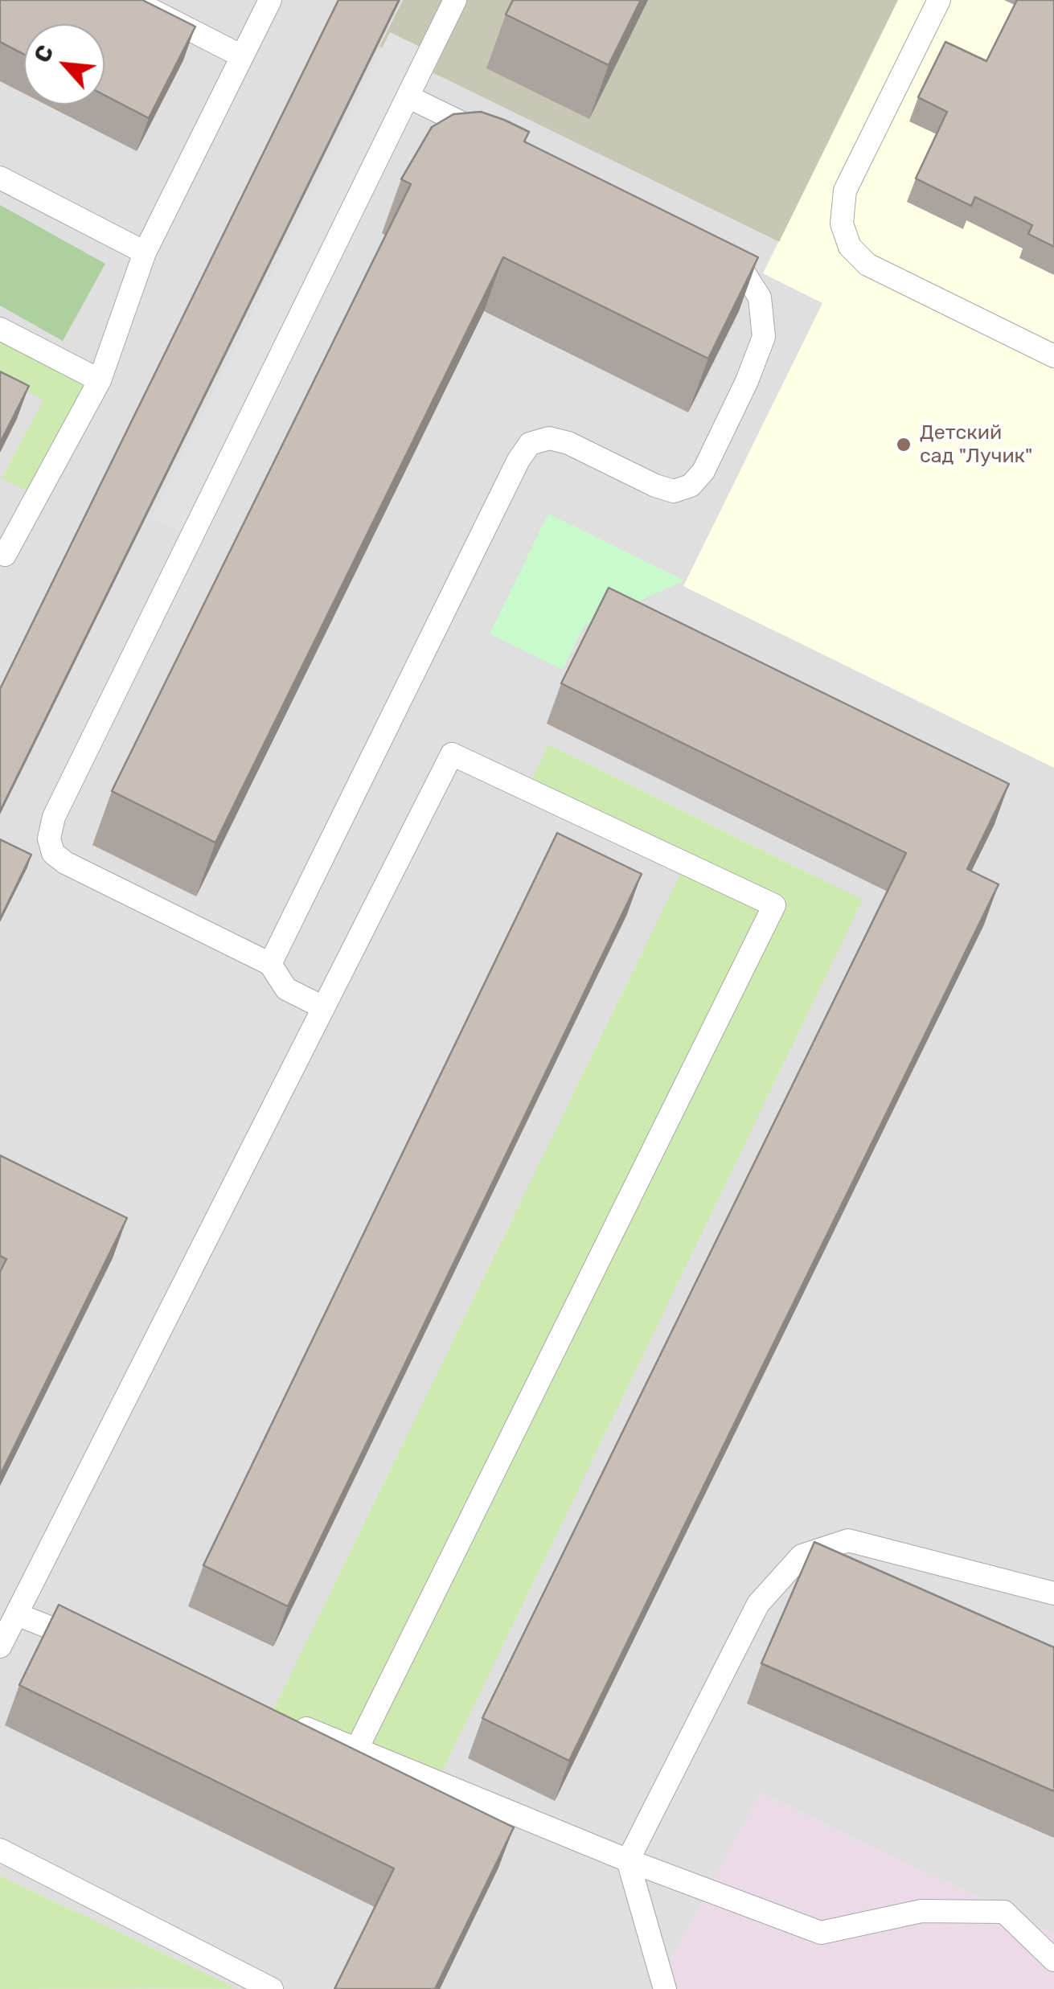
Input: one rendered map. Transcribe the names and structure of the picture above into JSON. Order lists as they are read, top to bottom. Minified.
{"places":["Детский сад \"Лучик\""],"north":"top left"}
